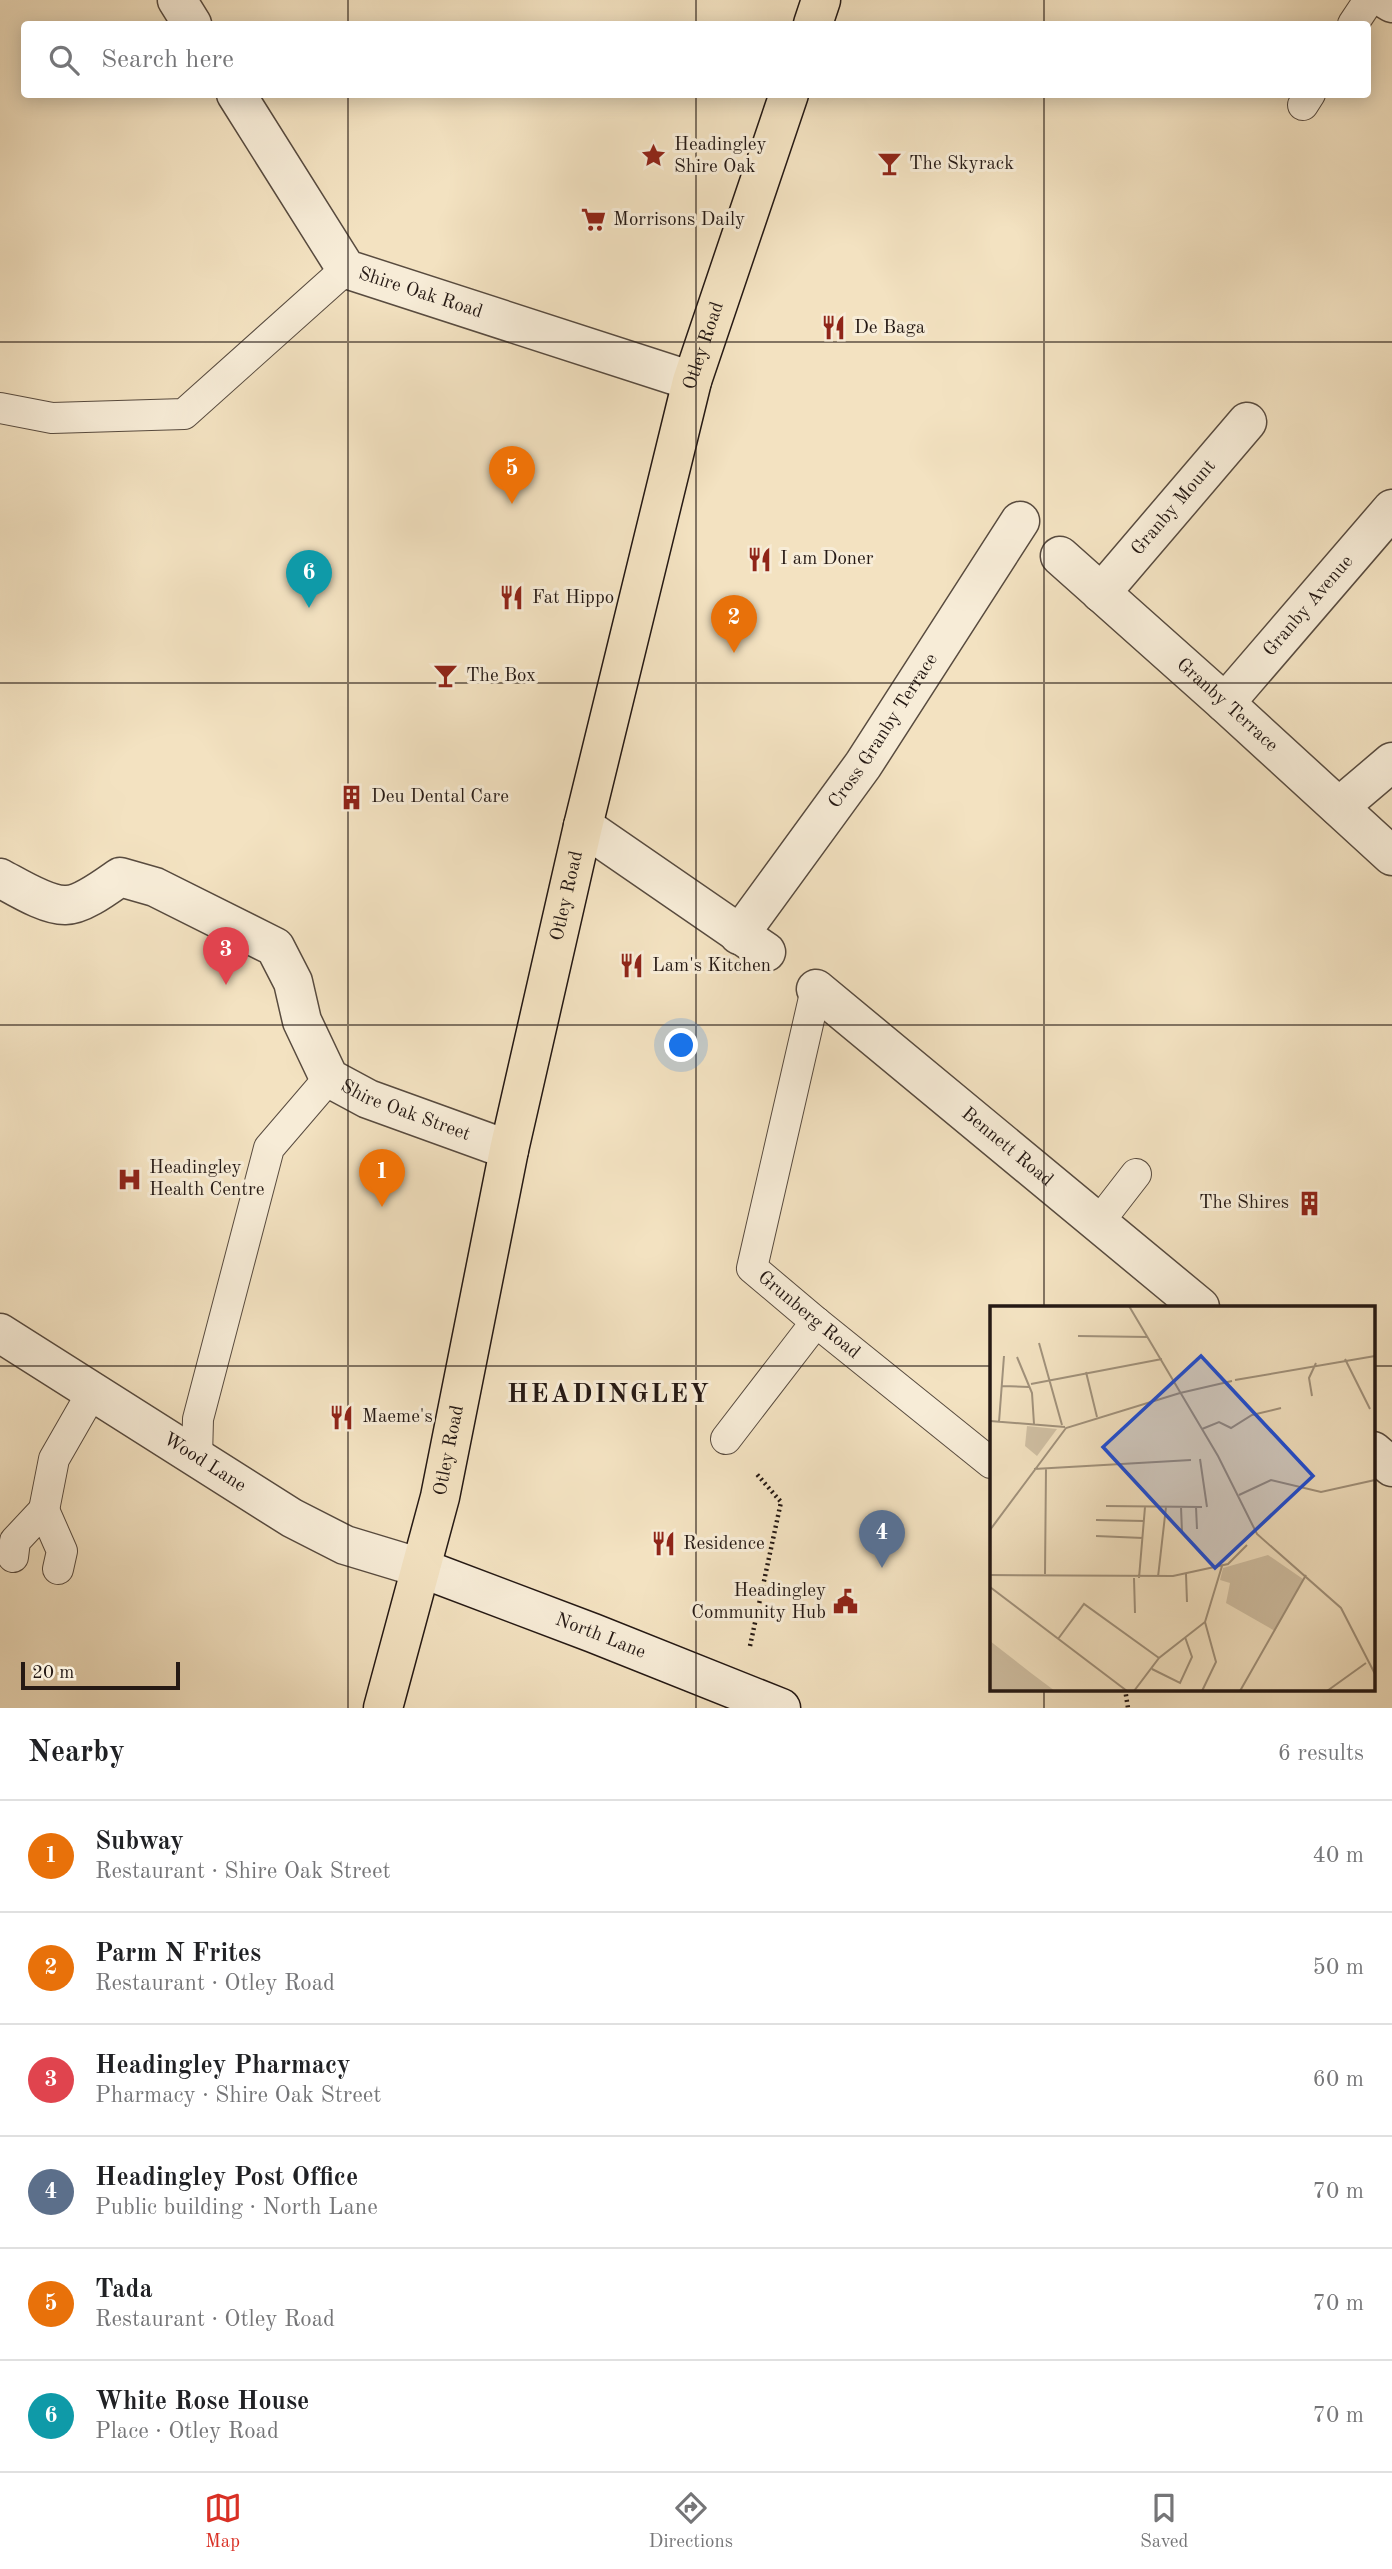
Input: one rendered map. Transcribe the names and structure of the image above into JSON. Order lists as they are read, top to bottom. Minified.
{"streets":{"highway":["Otley Road"],"street":["Shire Oak Road","Granby Mount","Granby Avenue","Granby Terrace","Cross Granby Terrace","Shire Oak Street","Bennett Road","Wood Lane","North Lane"],"lane":["Grunberg Road"]},"crossings":[["Shire Oak Road","Otley Road"],["Otley Road","Cross Granby Terrace"],["Otley Road","Shire Oak Street"],["Otley Road","Wood Lane"],["Otley Road","North Lane"],["Granby Mount","Granby Terrace"],["Granby Avenue","Granby Terrace"],["Granby Terrace","Cross Granby Terrace"],["Bennett Road","Grunberg Road"],["Wood Lane","North Lane"]],"districts":["HEADINGLEY"],"places":{"place":["Headingley Shire Oak"],"bar":["The Skyrack","The Box"],"supermarket":["Morrisons Daily"],"restaurant":["De Baga","I am Doner","Fat Hippo","Lam's Kitchen","Maeme's","Residence"],"building":["Deu Dental Care","The Shires"],"hospital":["Headingley Health Centre"],"public building":["Headingley Community Hub"]},"scale_bar":"20 m","page":{"search":"Search here","pins":["5","6","2","3","1","4"],"scale":"20 m","heading":["Nearby","6 results"],"list":[{"mark":"1","name":"Subway","note":"Restaurant · Shire Oak Street","value":"40 m"},{"mark":"2","name":"Parm N Frites","note":"Restaurant · Otley Road","value":"50 m"},{"mark":"3","name":"Headingley Pharmacy","note":"Pharmacy · Shire Oak Street","value":"60 m"},{"mark":"4","name":"Headingley Post Office","note":"Public building · North Lane","value":"70 m"},{"mark":"5","name":"Tada","note":"Restaurant · Otley Road","value":"70 m"},{"mark":"6","name":"White Rose House","note":"Place · Otley Road","value":"70 m"}],"nav":["Map","Directions","Saved"]}}
